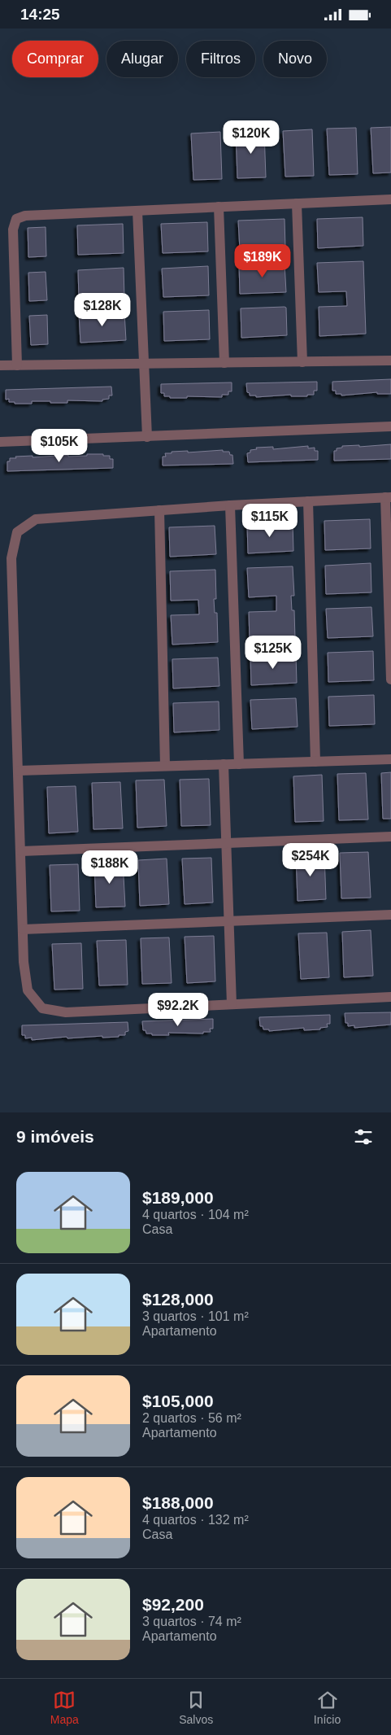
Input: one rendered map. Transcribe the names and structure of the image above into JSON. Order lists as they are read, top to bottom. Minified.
{"page":{"status":"14:25","chip":["Comprar","Alugar","Filtros","Novo"],"price":["$120K","$189K","$128K","$105K","$115K","$125K","$254K","$188K","$92.2K"],"heading":"9 imóveis","list":[{"name":"$189,000","note":"4 quartos · 104 m² · Casa"},{"name":"$128,000","note":"3 quartos · 101 m² · Apartamento"},{"name":"$105,000","note":"2 quartos · 56 m² · Apartamento"},{"name":"$188,000","note":"4 quartos · 132 m² · Casa"},{"name":"$92,200","note":"3 quartos · 74 m² · Apartamento"}],"tabs":["Mapa","Salvos","Início"]}}
